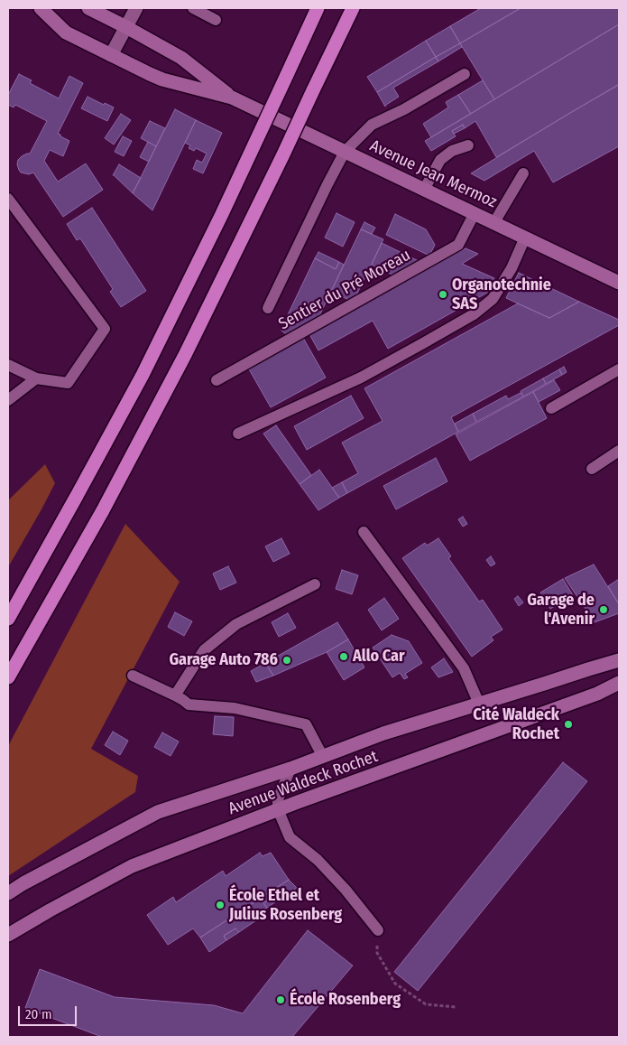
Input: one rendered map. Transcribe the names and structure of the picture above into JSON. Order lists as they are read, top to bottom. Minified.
{"streets":{"main road":["Avenue Jean Mermoz","Avenue Waldeck Rochet"],"lane":["Sentier du Pré Moreau"]},"crossings":[["Avenue Jean Mermoz","Sentier du Pré Moreau"]],"places":["Organotechnie SAS","Garage de l'Avenir","Allo Car","Garage Auto 786","Cité Waldeck Rochet","École Ethel et Julius Rosenberg","École Rosenberg"],"scale_bar":"20 m"}
